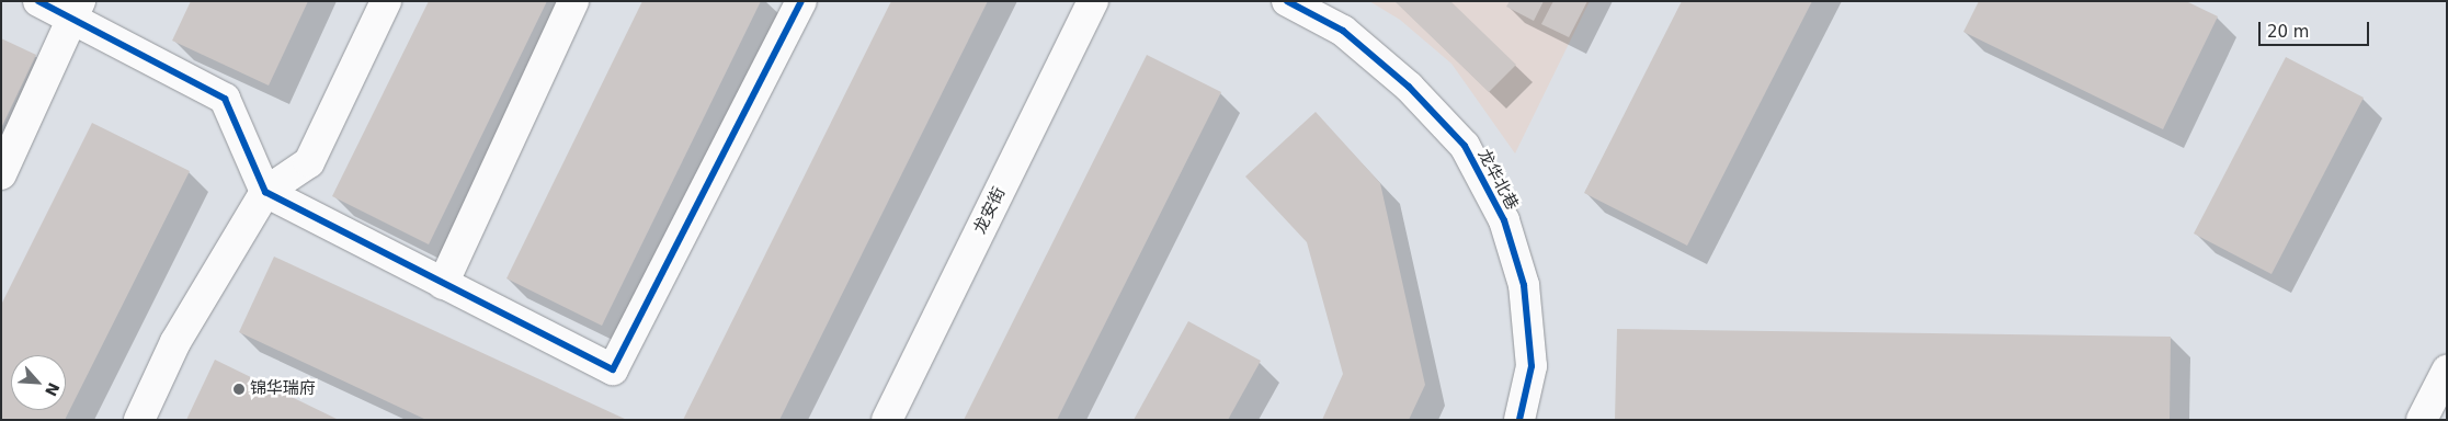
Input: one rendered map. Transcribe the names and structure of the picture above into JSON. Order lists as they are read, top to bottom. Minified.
{"streets":{"street":["龙华北巷","龙安街"]},"places":["锦华瑞府"],"scale_bar":"20 m","north":"bottom right"}
